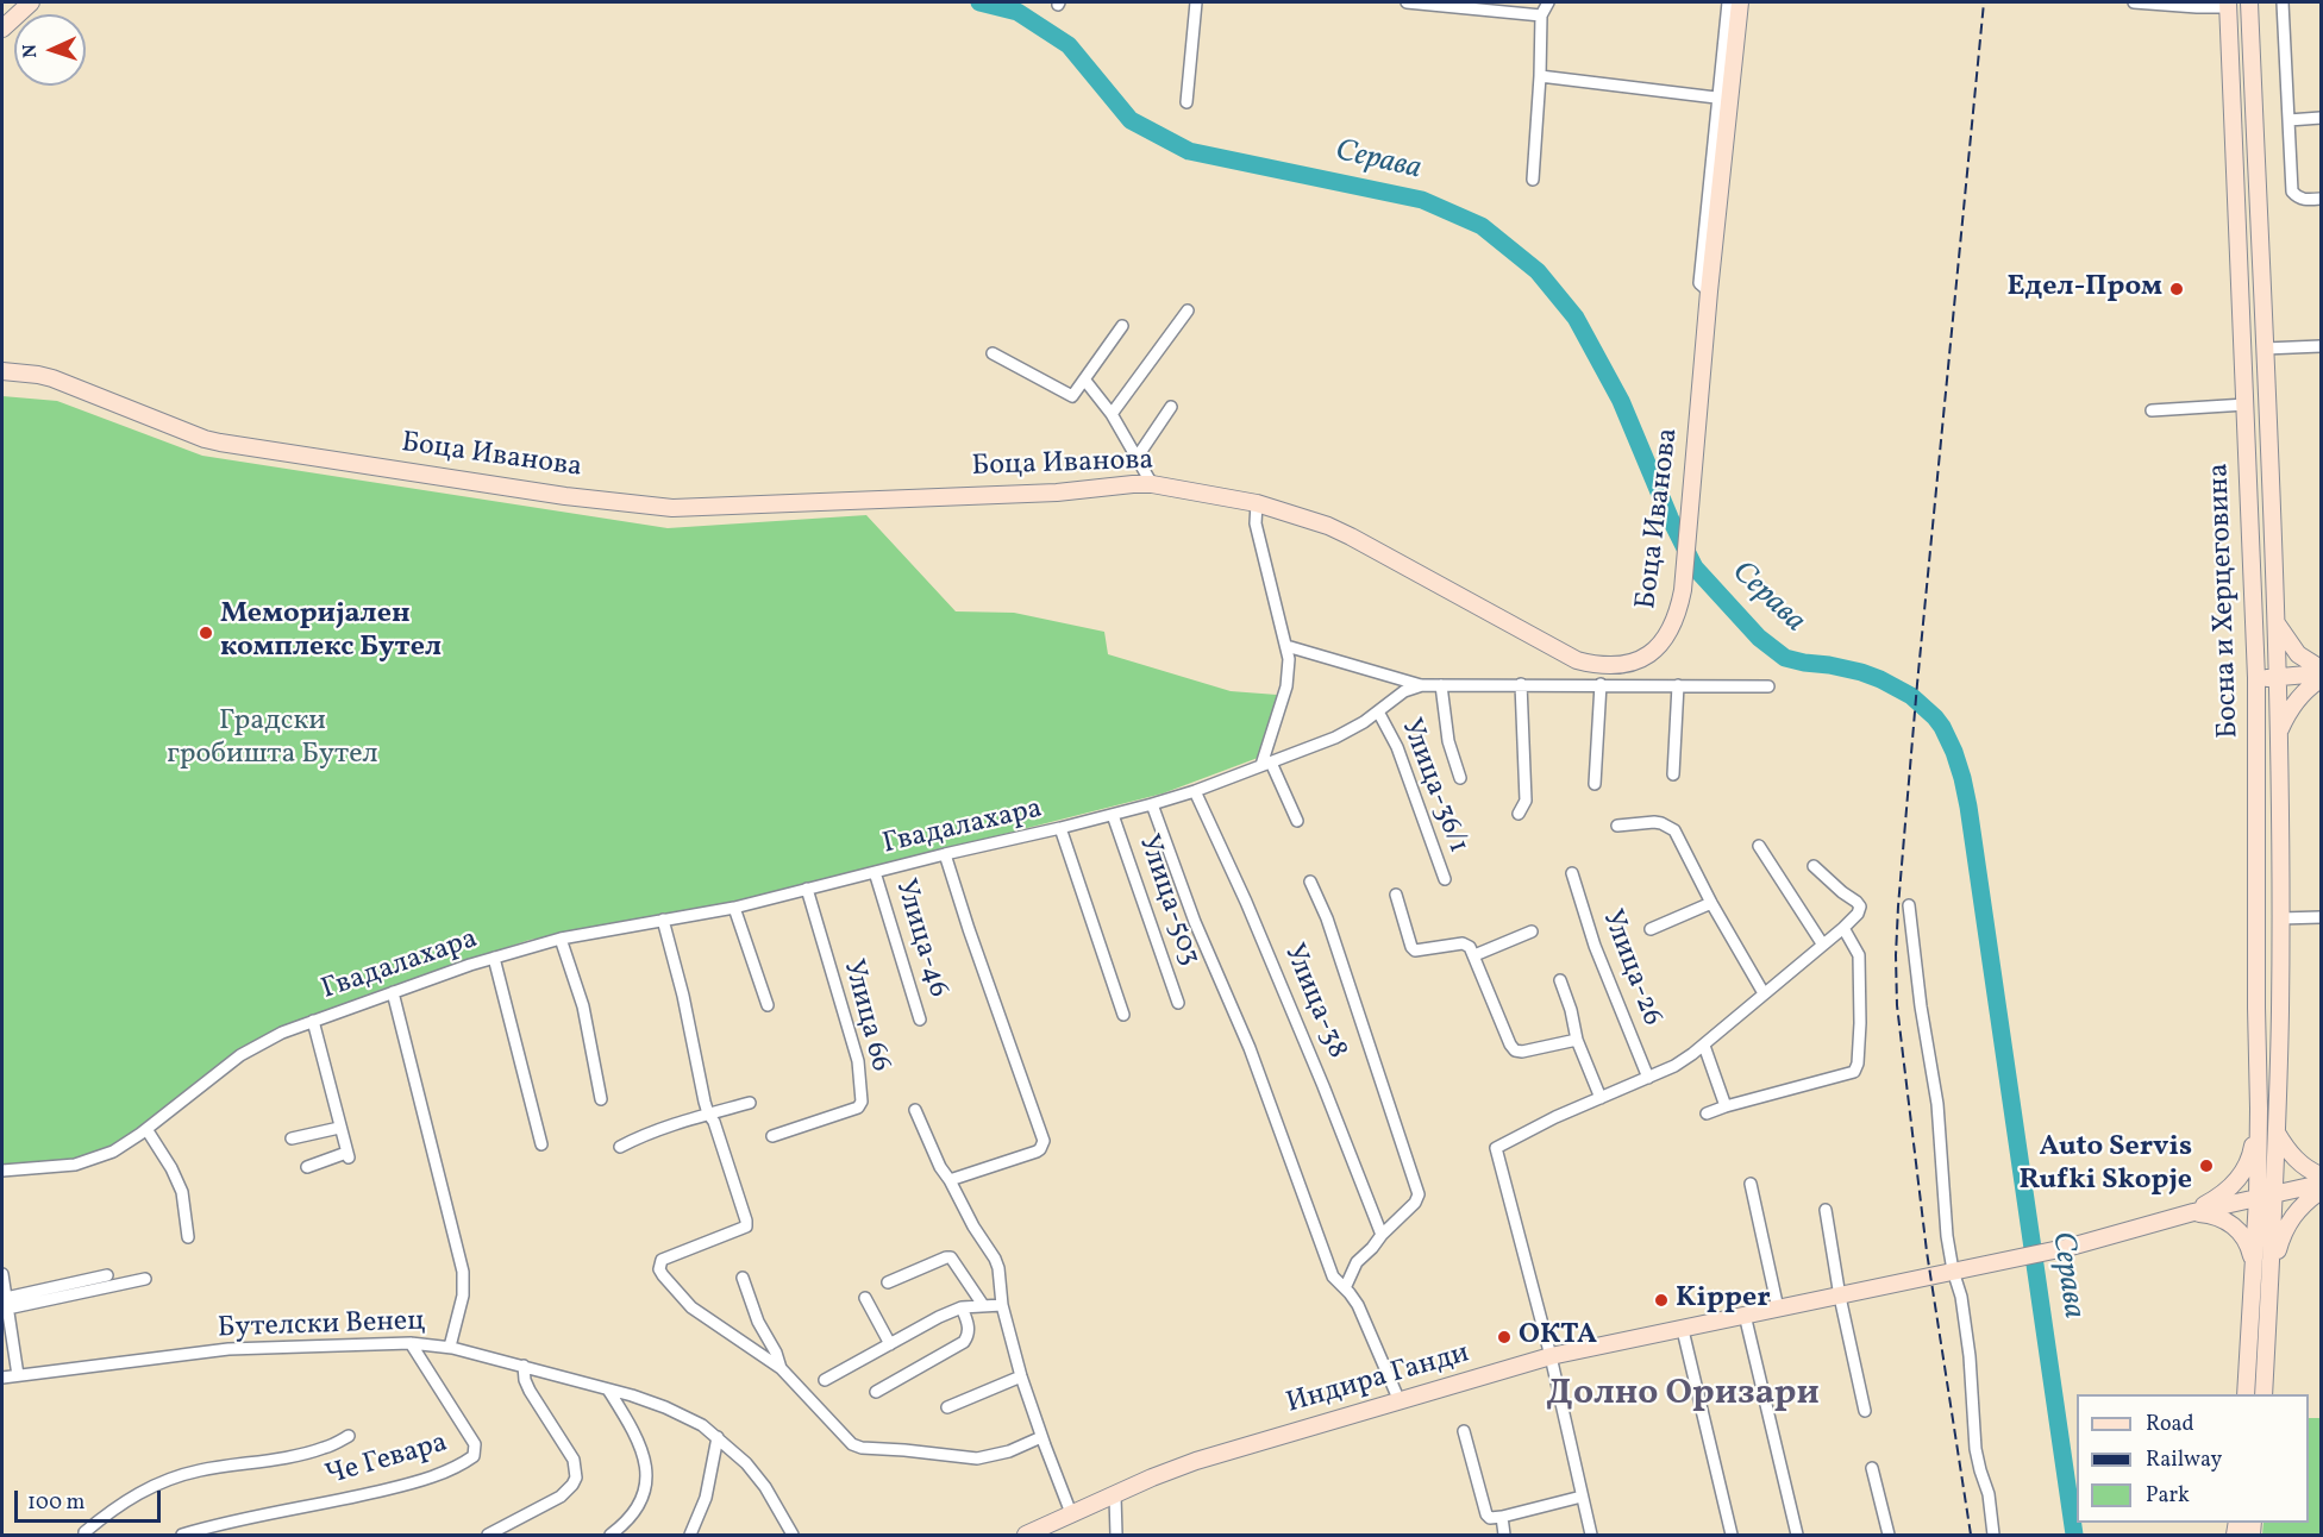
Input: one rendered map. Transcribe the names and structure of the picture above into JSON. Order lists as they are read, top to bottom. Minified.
{"streets":{"street":["Боца Иванова","Босна и Херцеговина","Улица-36/1","Гвадалахара","Улица-503","Улица-46","Улица-26","Улица-38","Улица 66","Бутелски Венец","Индира Ганди","Че Гевара"]},"crossings":[["Босна и Херцеговина","Индира Ганди"],["Улица-36/1","Гвадалахара"],["Гвадалахара","Улица-503"],["Гвадалахара","Улица-46"],["Гвадалахара","Улица-38"],["Гвадалахара","Улица 66"],["Бутелски Венец","Че Гевара"]],"districts":["Долно Оризари"],"water":["Серава"],"parks":["Градски гробишта Бутел"],"places":["Едел-Пром","Меморијален комплекс Бутел","Auto Servis Rufki Skopje","Kipper","ОКТА"],"legend":["Road","Railway","Park"],"scale_bar":"100 m","north":"left"}
